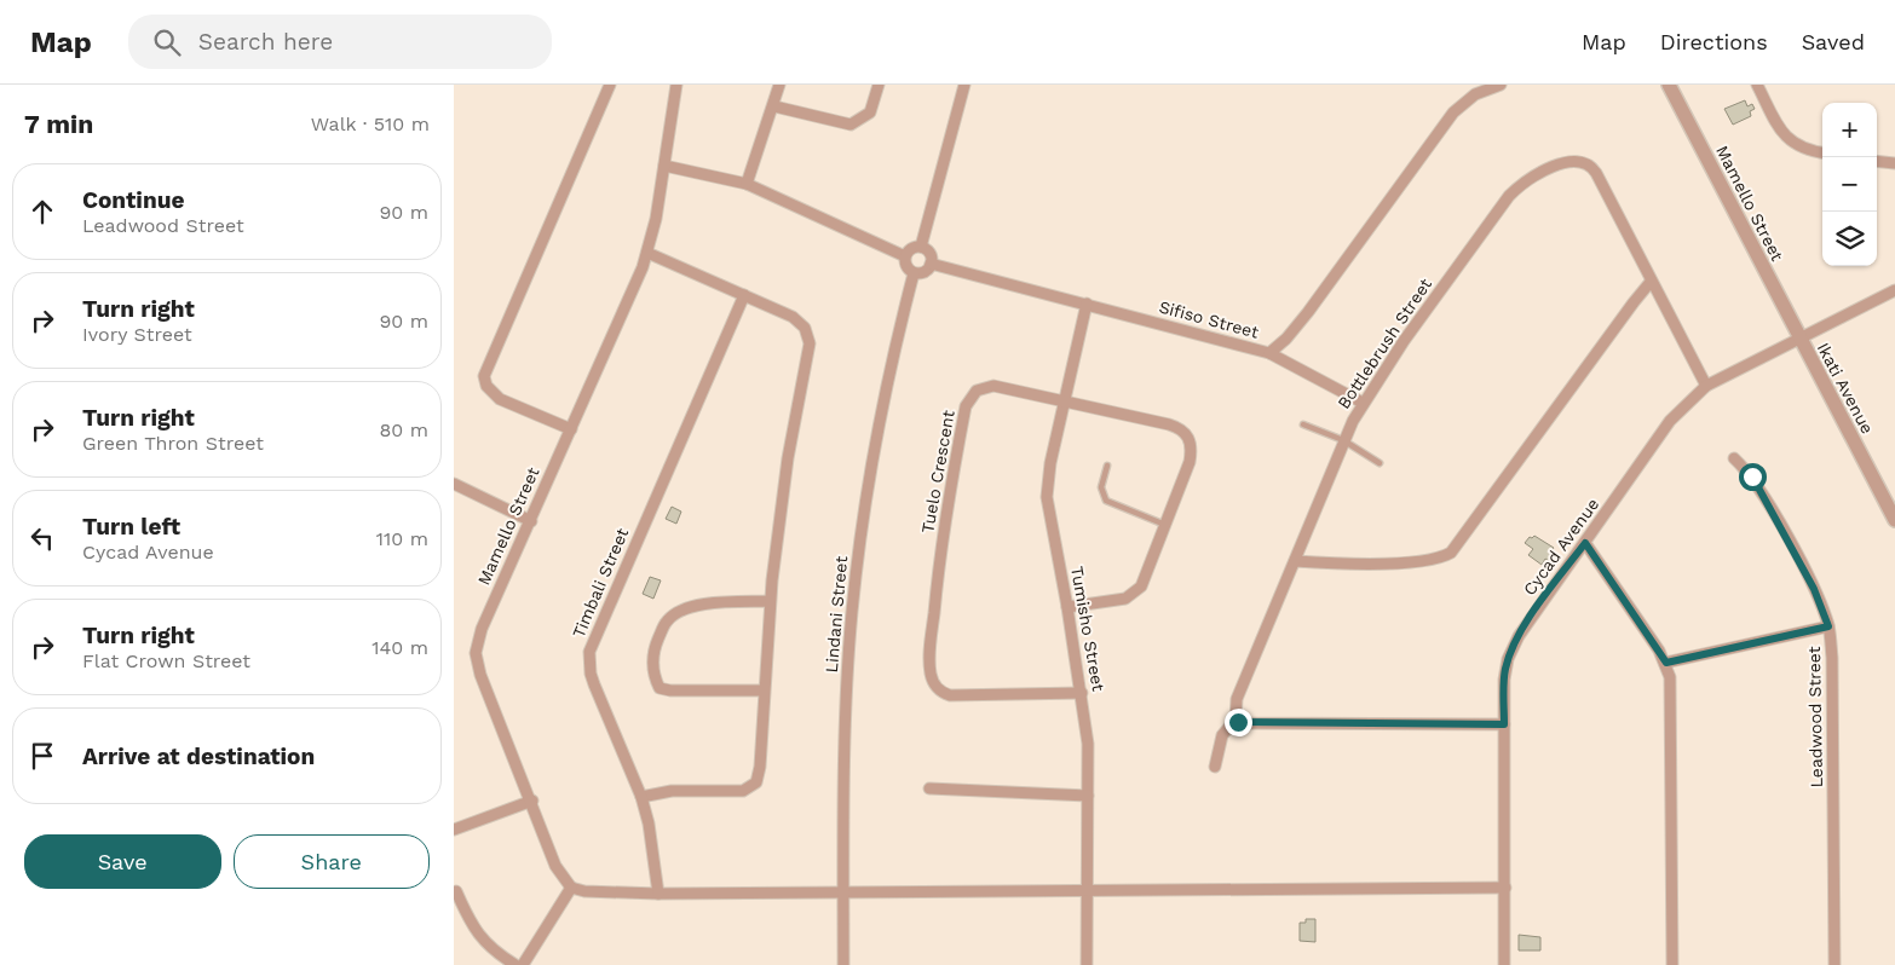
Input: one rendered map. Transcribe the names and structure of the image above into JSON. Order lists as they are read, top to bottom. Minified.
{"streets":{"street":["Mamello Street","Sifiso Street","Bottlebrush Street","Ikati Avenue","Tuelo Crescent","Cycad Avenue","Timbali Street","Lindani Street","Tumisho Street","Leadwood Street"]},"crossings":[["Mamello Street","Ikati Avenue"],["Mamello Street","Cycad Avenue"],["Sifiso Street","Lindani Street"],["Sifiso Street","Tumisho Street"],["Ikati Avenue","Cycad Avenue"],["Tuelo Crescent","Tumisho Street"]],"page":{"header":"Map","search":"Search here","nav":["Map","Directions","Saved"],"heading":["7 min","Walk · 510 m"],"map_buttons":["+","−"],"list":[["Continue","Leadwood Street","90 m"],["Turn right","Ivory Street","90 m"],["Turn right","Green Thron Street","80 m"],["Turn left","Cycad Avenue","110 m"],["Turn right","Flat Crown Street","140 m"],"Arrive at destination"],"buttons":["Save","Share"]}}
